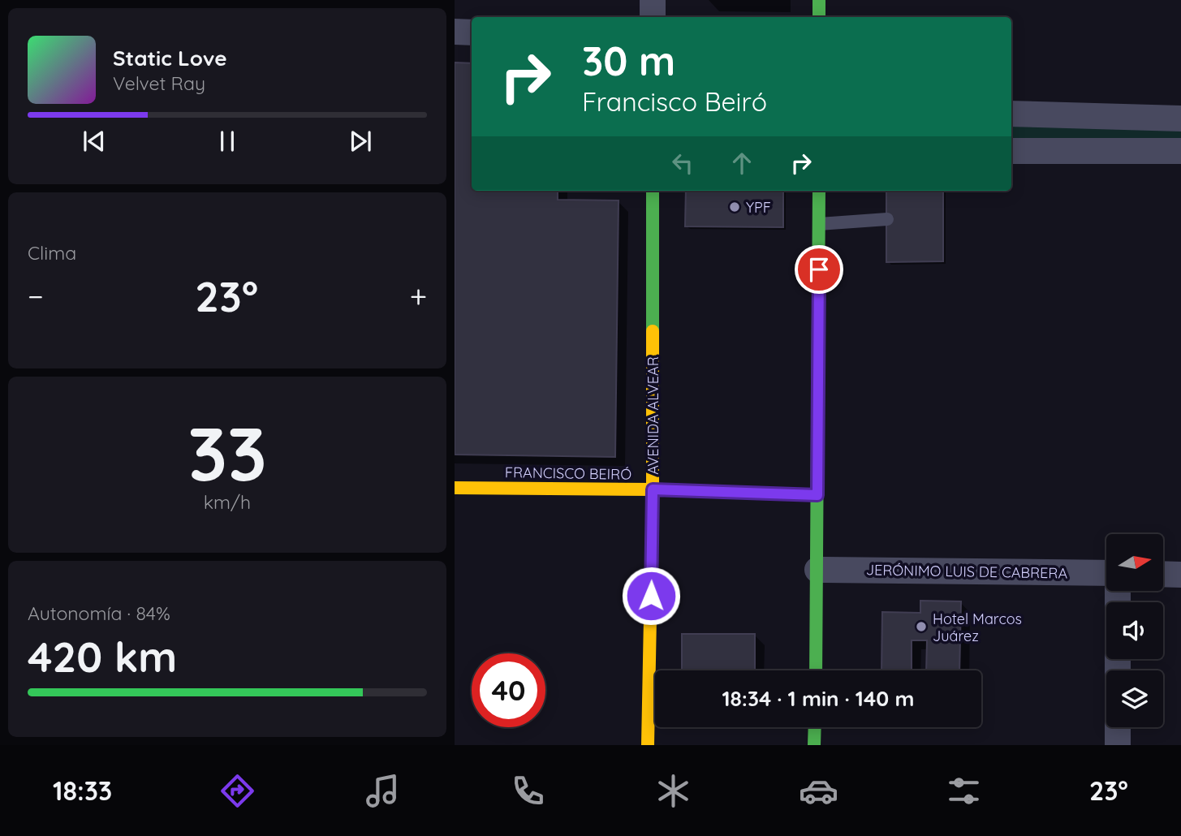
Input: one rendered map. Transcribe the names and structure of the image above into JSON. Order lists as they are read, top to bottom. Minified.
{"streets":{"street":["AVENIDA ALVEAR","FRANCISCO BEIRÓ","JERÓNIMO LUIS DE CABRERA"]},"crossings":[["AVENIDA ALVEAR","FRANCISCO BEIRÓ"]],"places":["YPF","Hotel Marcos Juárez"],"north":"right","page":{"turn":["30 m","Francisco Beiró"],"song":["Static Love","Velvet Ray"],"tile":["Clima",["33","km/h"],["Autonomía · 84%","420 km"]],"heat":["−","23°","+"],"limit":"40","trip":"18:34 · 1 min · 140 m","tabs":["18:33","23°"]}}
